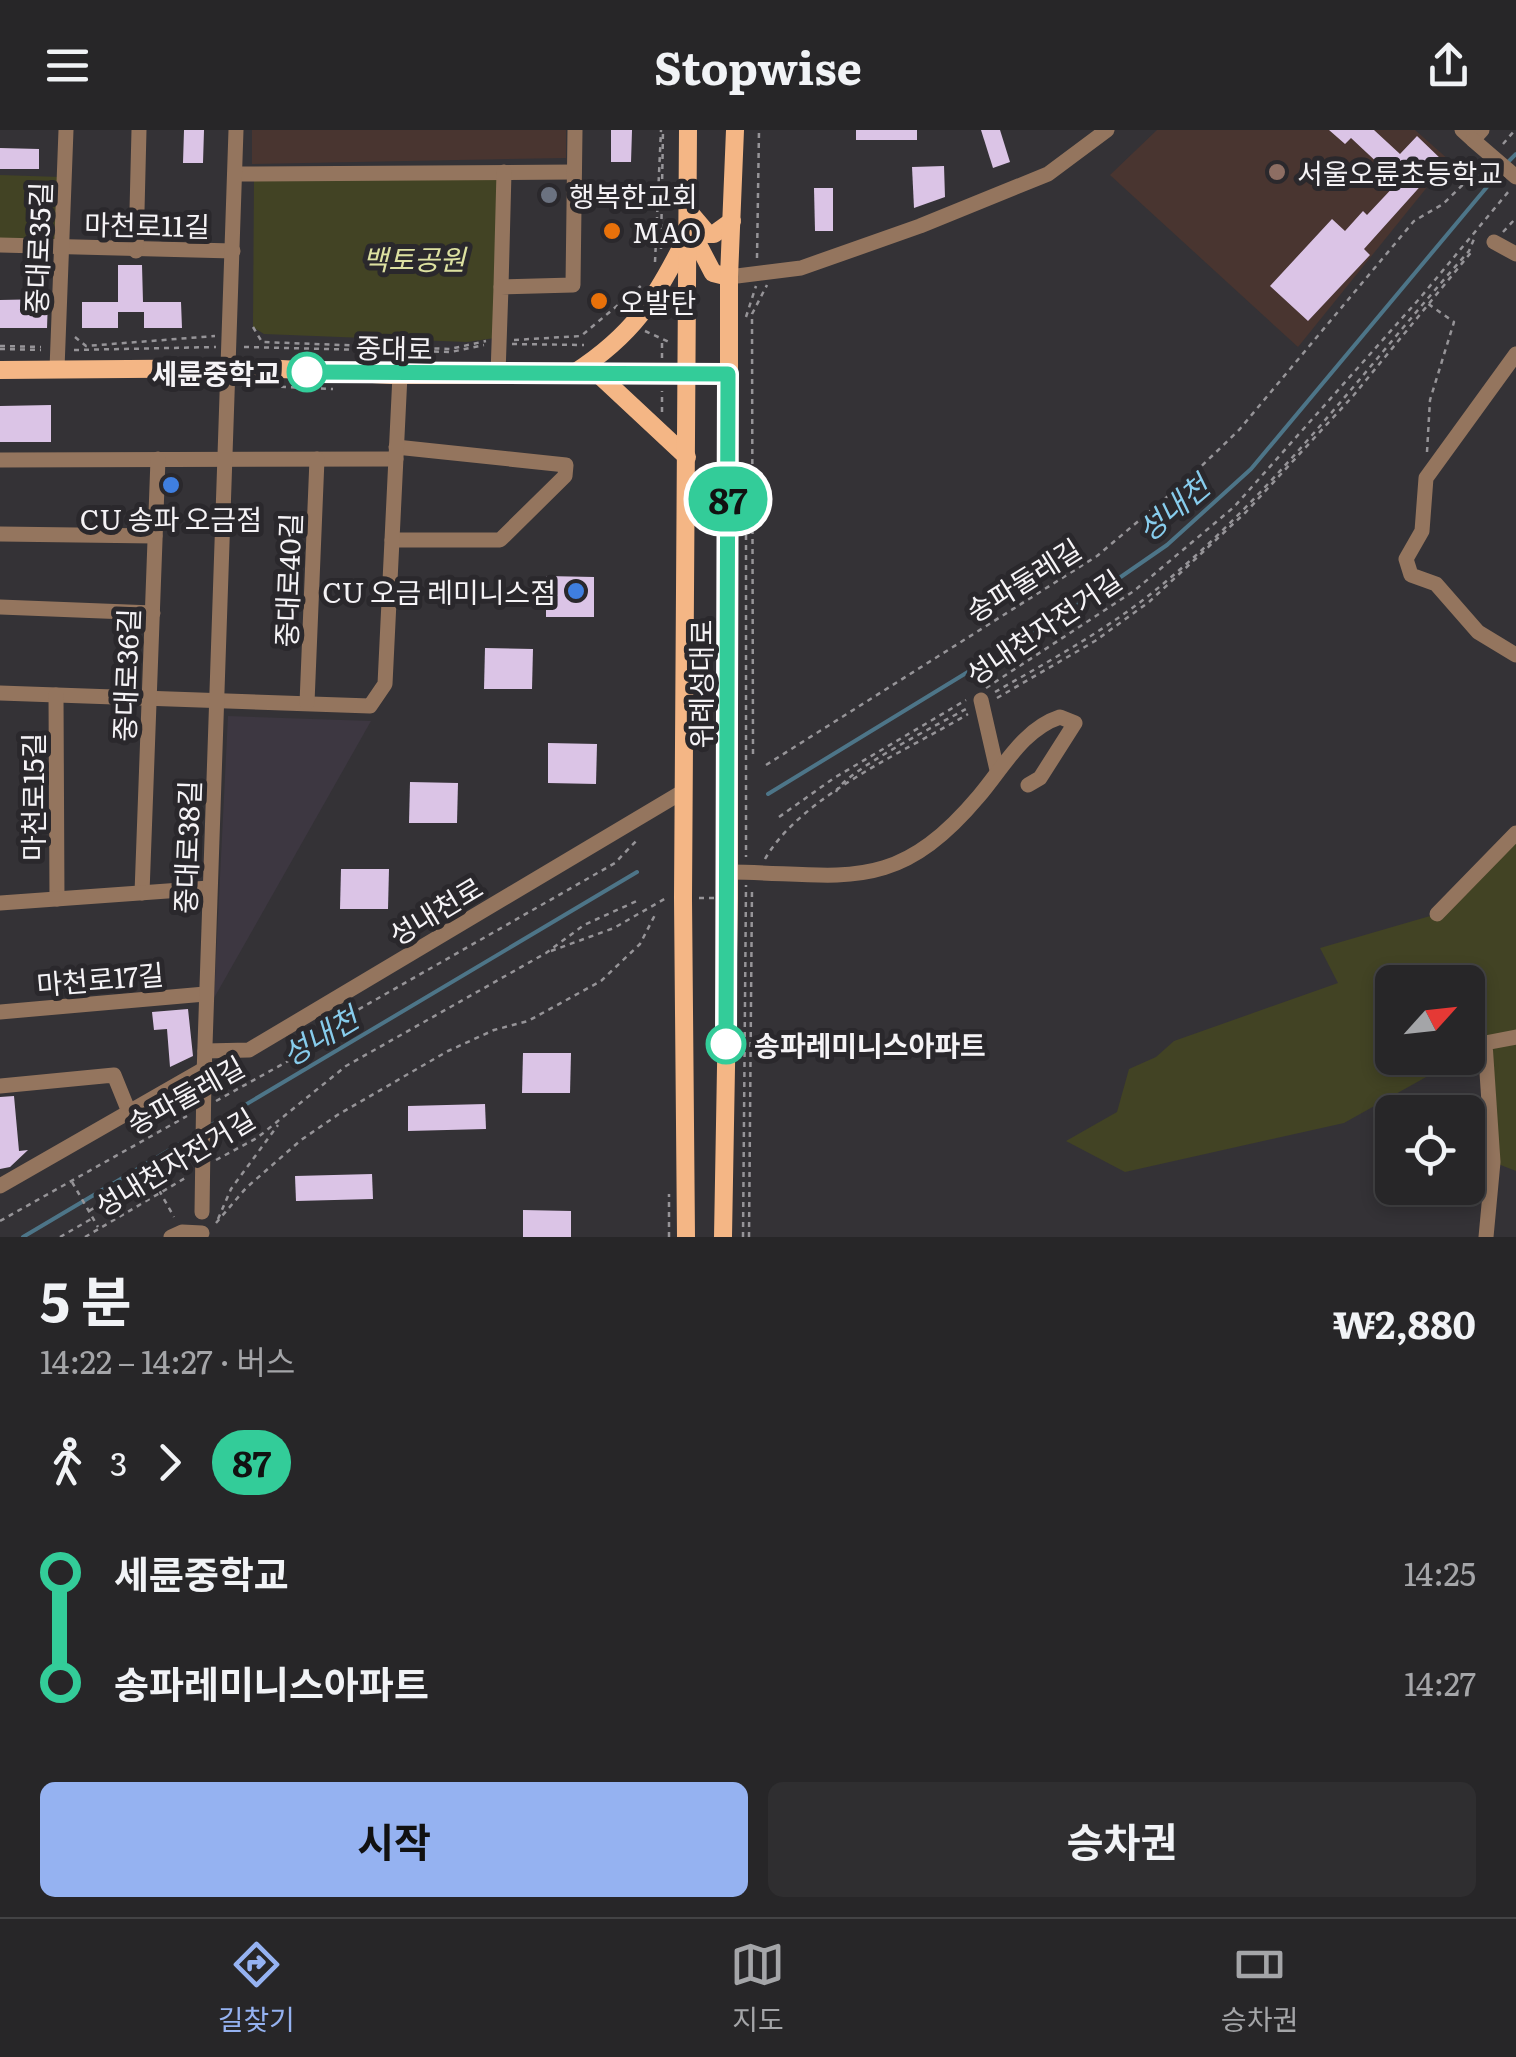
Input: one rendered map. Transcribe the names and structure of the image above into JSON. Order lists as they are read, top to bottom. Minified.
{"streets":{"main road":["중대로","위례성대로"],"street":["마천로11길","중대로35길","중대로40길","중대로36길","마천로15길","중대로38길","성내천로","마천로17길"],"path":["송파둘레길","성내천자전거길"]},"crossings":[["마천로11길","중대로35길"],["마천로11길","중대로38길"],["중대로35길","중대로"],["중대로","위례성대로"],["중대로","중대로38길"],["중대로36길","마천로15길"],["위례성대로","성내천로"],["마천로15길","중대로38길"],["중대로38길","성내천로"],["중대로38길","마천로17길"]],"water":["성내천"],"parks":["백토공원"],"places":["서울오륜초등학교","행복한교회","MAO","오발탄","세륜중학교","CU 송파 오금점","CU 오금 레미니스점","송파레미니스아파트"],"lines":["bus line 87"],"north":"top right","page":{"header":"Stopwise","on_map":"87","heading":["5 분","14:22 – 14:27 · 버스","₩2,880"],"legs":["3","87"],"list":[{"name":"세륜중학교","value":"14:25"},{"name":"송파레미니스아파트","value":"14:27"}],"buttons":["시작","승차권"],"tabs":["길찾기","지도","승차권"]}}
